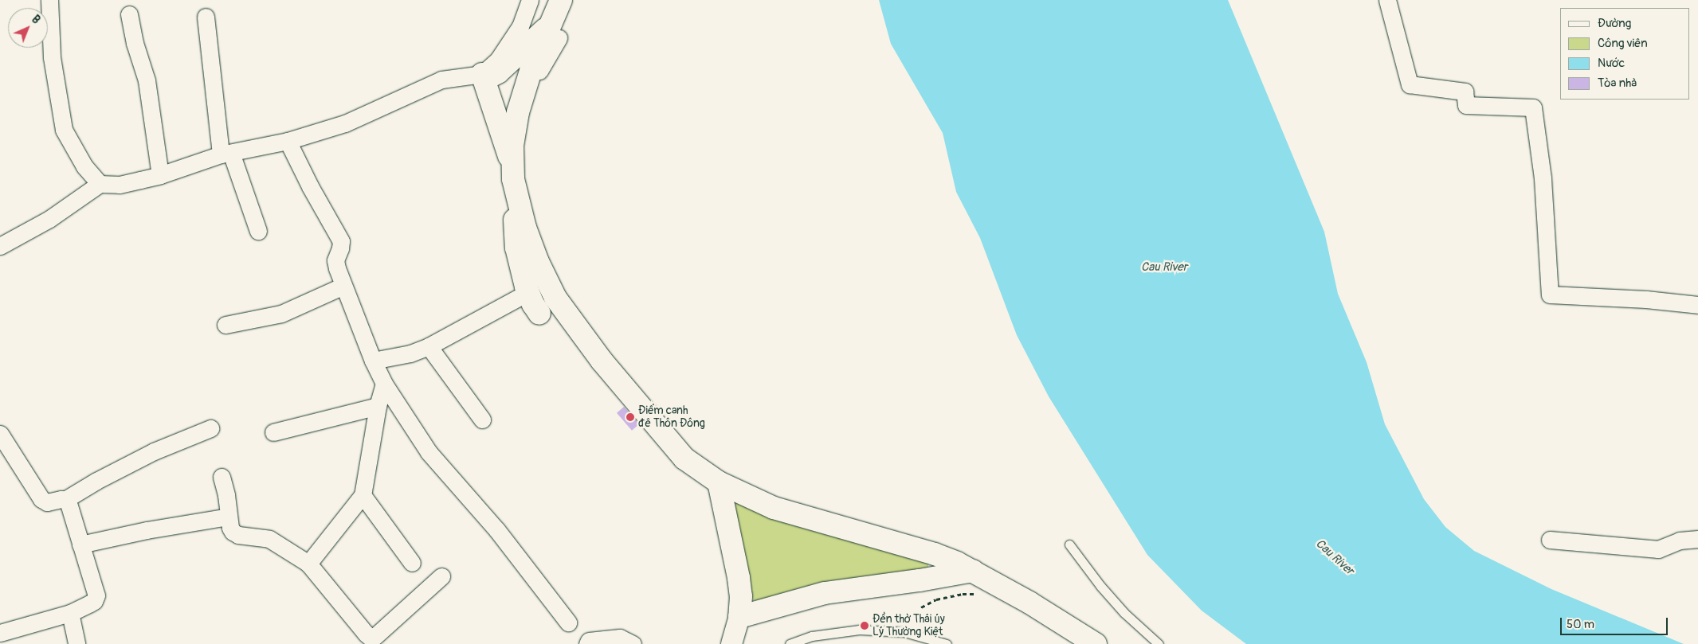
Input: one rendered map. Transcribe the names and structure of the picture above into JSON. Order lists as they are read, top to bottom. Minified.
{"water":["Cau River"],"places":["Điếm canh đê Thôn Đông","Đền thờ Thái úy Lý Thường Kiệt"],"legend":["Đường","Công viên","Nước","Tòa nhà"],"scale_bar":"50 m","north":"top right"}
